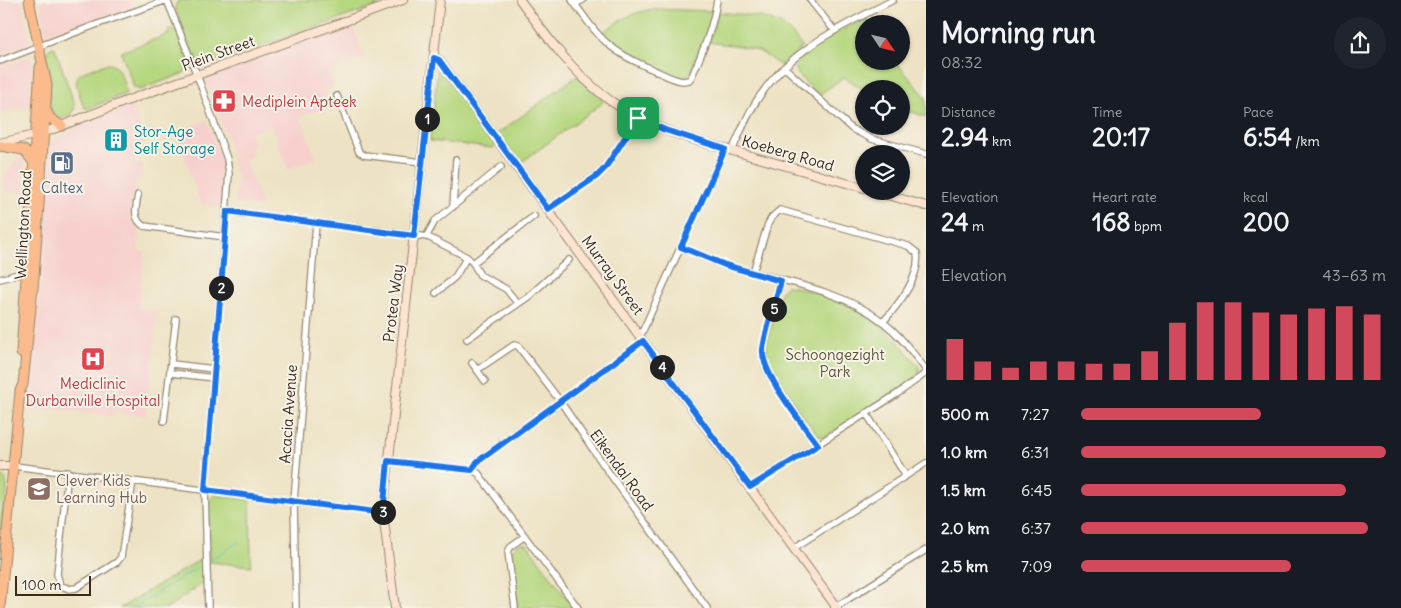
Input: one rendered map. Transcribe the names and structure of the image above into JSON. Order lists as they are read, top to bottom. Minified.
{"streets":{"main road":["Wellington Road"],"street":["Plein Street","Koeberg Road","Murray Street","Protea Way","Acacia Avenue","Eikendal Road"]},"crossings":[["Plein Street","Wellington Road"],["Murray Street","Protea Way"]],"parks":["Schoongezight Park"],"places":{"pharmacy":["Mediplein Apteek"],"building":["Stor-Age Self Storage"],"fuel station":["Caltex"],"hospital":["Mediclinic Durbanville Hospital"],"school or university":["Clever Kids Learning Hub"]},"scale_bar":"100 m","north":"bottom right","page":{"heading":["Morning run","08:32"],"stats":[["Distance","2.94 km"],["Time","20:17"],["Pace","6:54 /km"],["Elevation","24 m"],["Heart rate","168 bpm"],["kcal","200"]],"pins":["1","2","5","4","3"],"chart":["Elevation","43–63 m"],"list":[{"name":"500 m","note":"7:27"},{"name":"1.0 km","note":"6:31"},{"name":"1.5 km","note":"6:45"},{"name":"2.0 km","note":"6:37"},{"name":"2.5 km","note":"7:09"}],"scale":"100 m"}}
